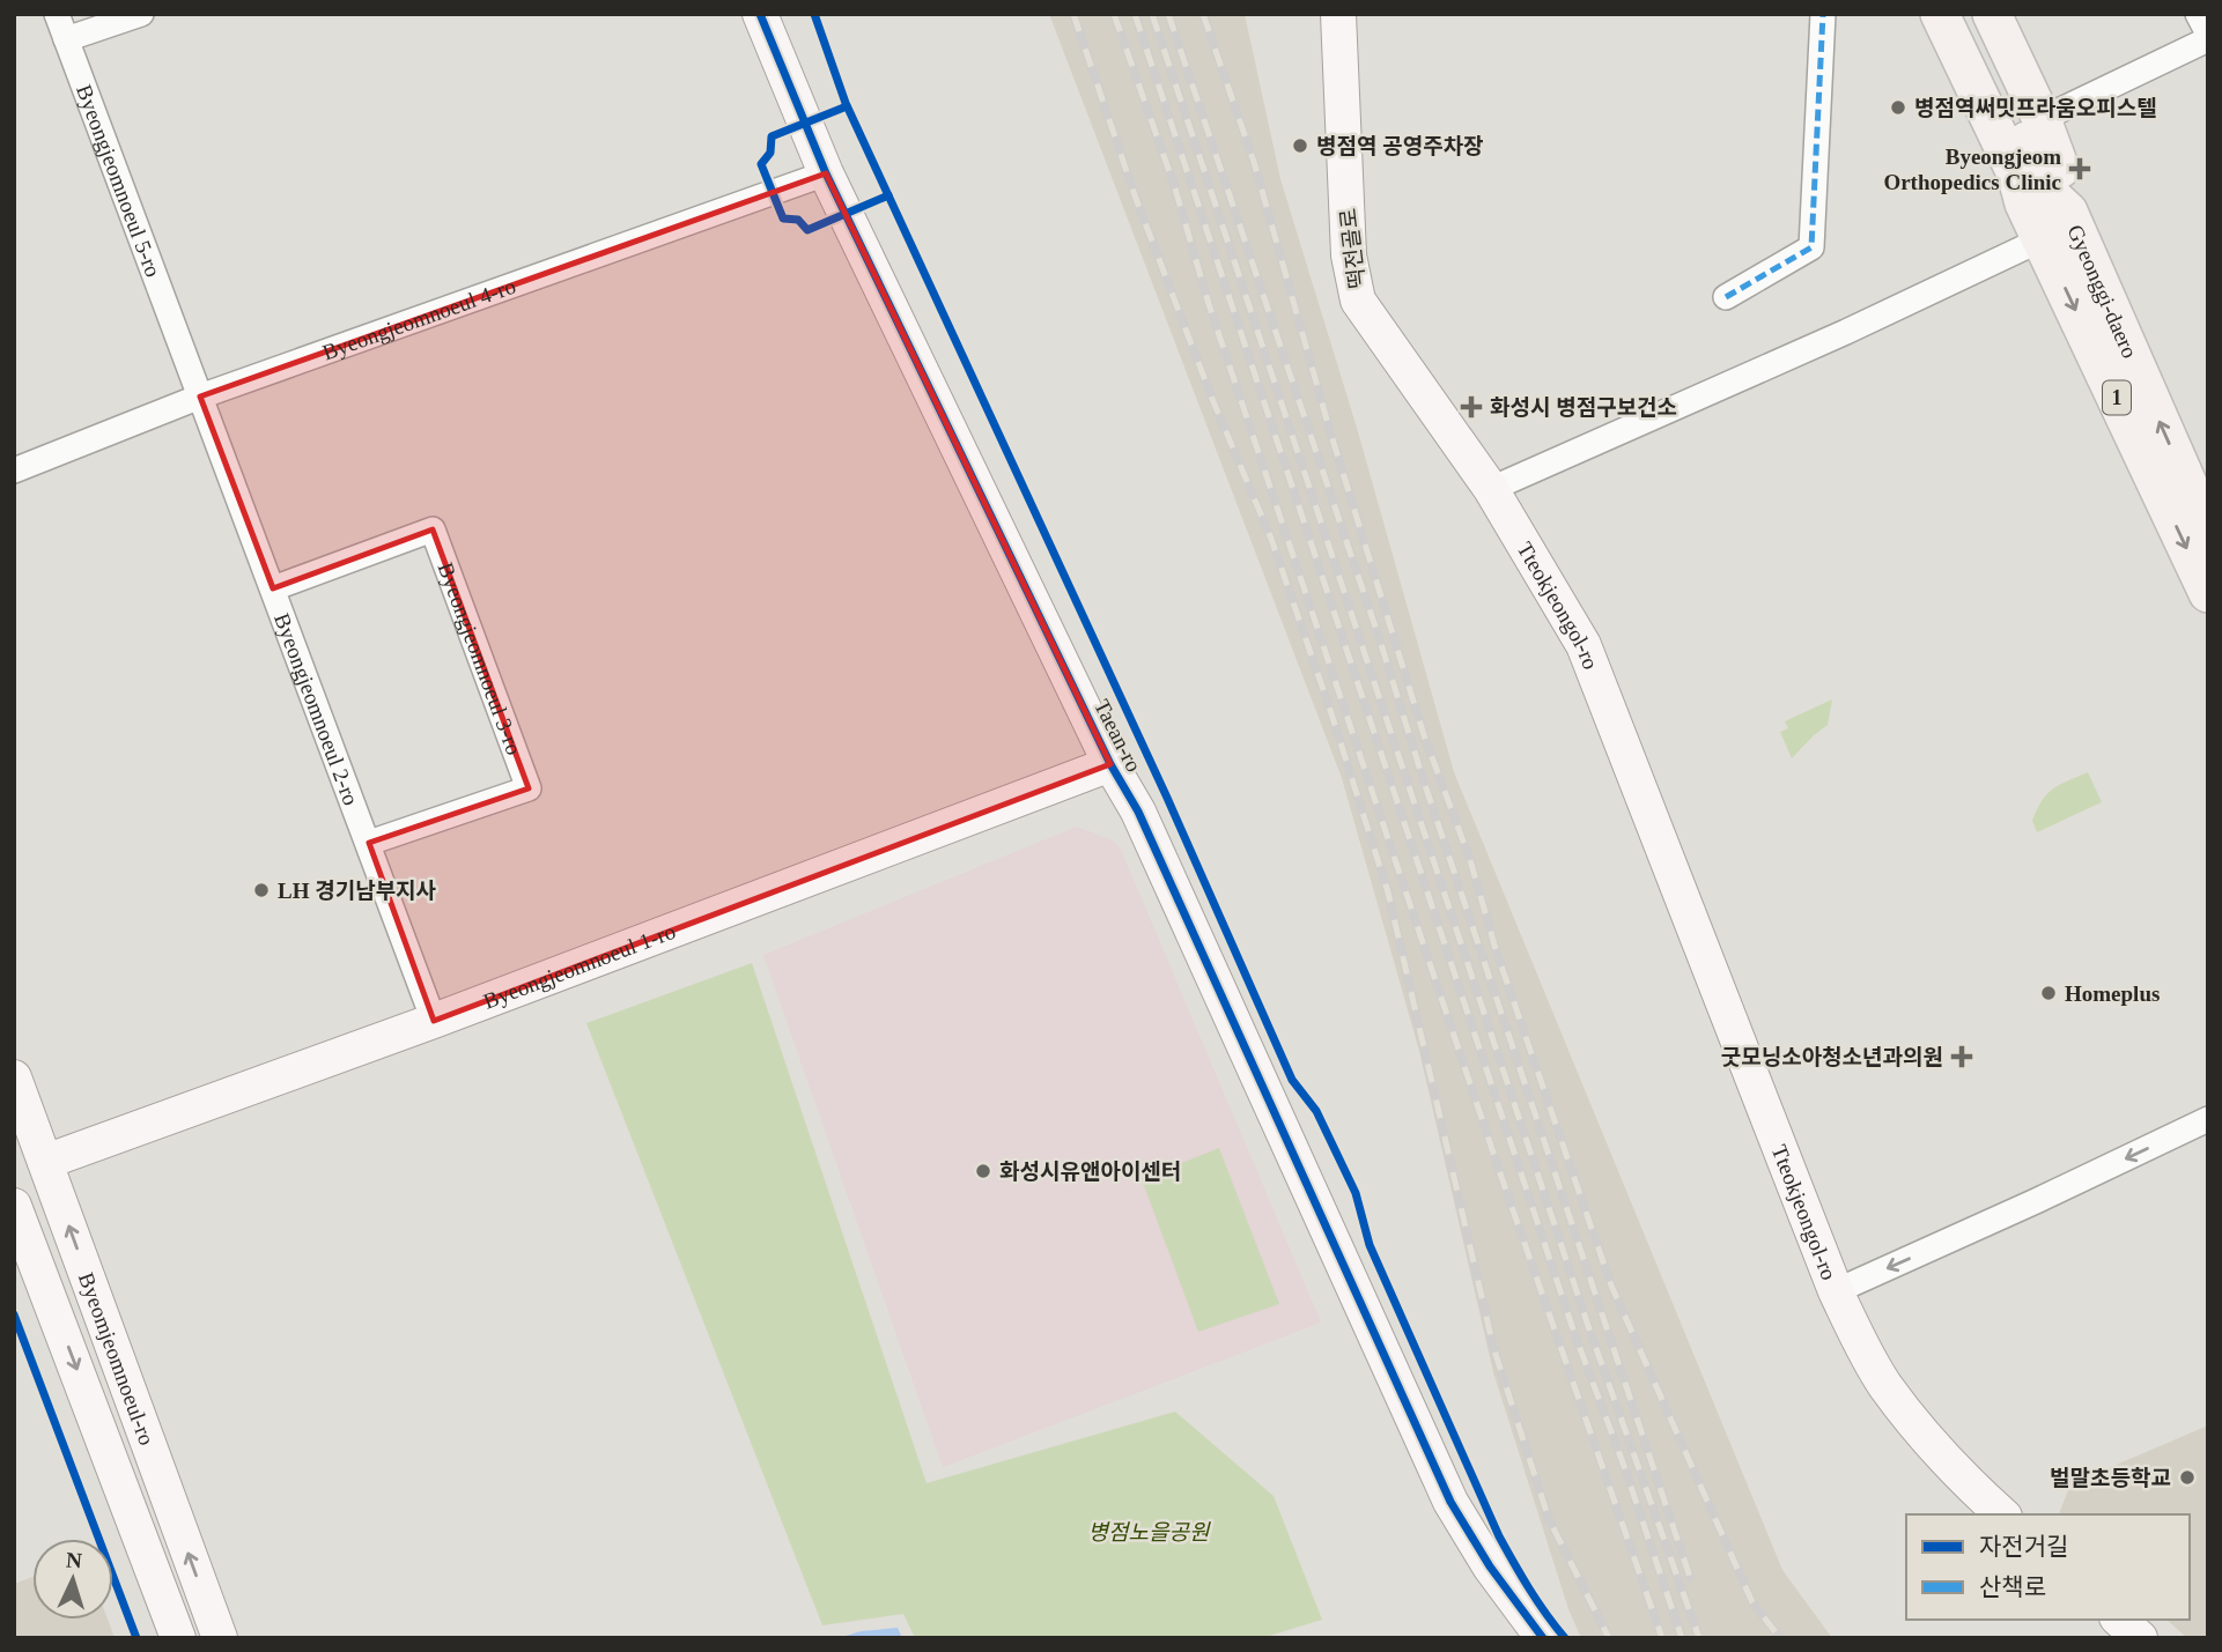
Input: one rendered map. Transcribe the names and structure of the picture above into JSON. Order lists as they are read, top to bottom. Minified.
{"streets":{"main road":["Gyeonggi-daero","1"],"street":["Byeongjeomnoeul 5-ro","떡전골로","Byeongjeomnoeul 4-ro","Tteokjeongol-ro","Byeongjeomnoeul 3-ro","Byeongjeomnoeul 2-ro","Taean-ro","Byeongjeomnoeul 1-ro","Byeomjeomnoeul-ro"]},"crossings":[["Byeongjeomnoeul 5-ro","Byeongjeomnoeul 4-ro"],["Byeongjeomnoeul 5-ro","Byeongjeomnoeul 2-ro"],["떡전골로","Tteokjeongol-ro"],["Byeongjeomnoeul 4-ro","Byeongjeomnoeul 2-ro"],["Byeongjeomnoeul 4-ro","Taean-ro"],["Byeongjeomnoeul 3-ro","Byeongjeomnoeul 2-ro"],["Byeongjeomnoeul 2-ro","Byeongjeomnoeul 1-ro"],["Taean-ro","Byeongjeomnoeul 1-ro"],["Byeongjeomnoeul 1-ro","Byeomjeomnoeul-ro"]],"parks":["병점노을공원"],"places":{"other":["병점역써밋프라움오피스텔","병점역 공영주차장","LH 경기남부지사","Homeplus","화성시유앤아이센터","벌말초등학교"],"health":["Byeongjeom Orthopedics Clinic","화성시 병점구보건소","굿모닝소아청소년과의원"]},"legend":["자전거길","산책로"],"north":"top"}
